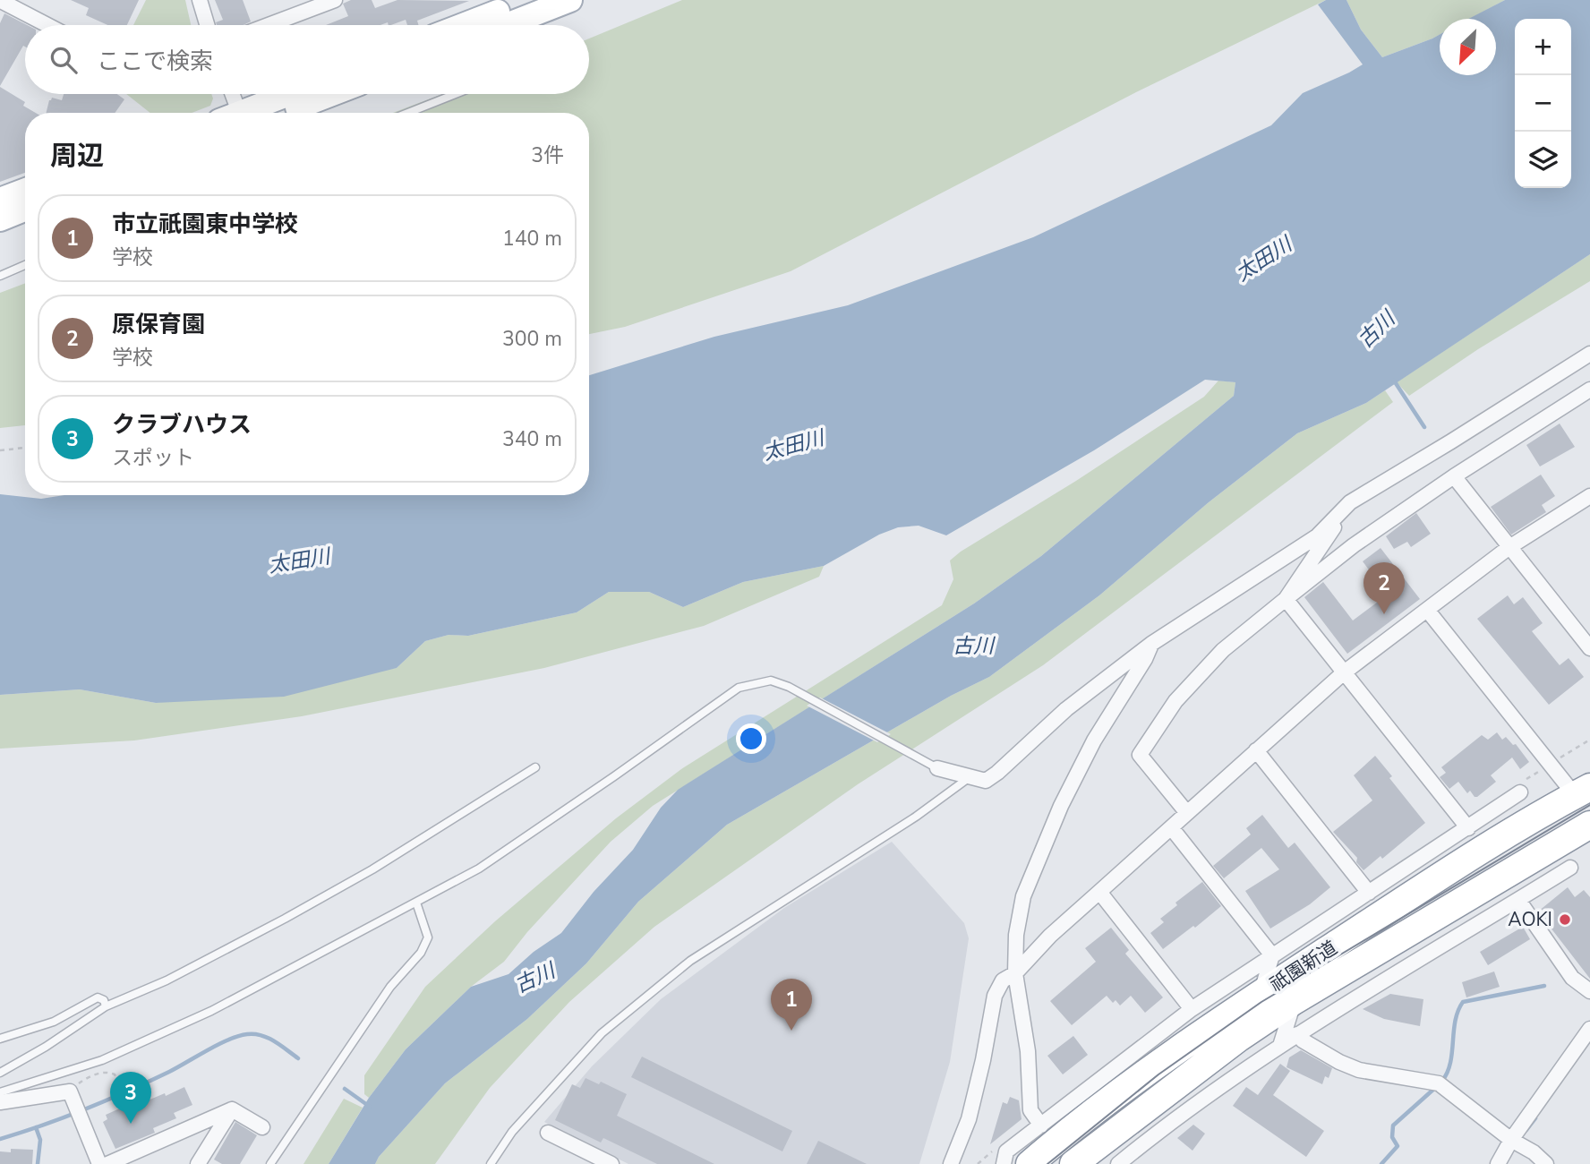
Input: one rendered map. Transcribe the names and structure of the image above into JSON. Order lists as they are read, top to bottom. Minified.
{"streets":{"highway":["祇園新道"]},"water":["太田川","古川"],"places":["AOKI"],"north":"bottom left","page":{"map_buttons":["+","−"],"search":"ここで検索","heading":["周辺","3件"],"list":[{"mark":"1","name":"市立祇園東中学校","note":"学校","value":"140 m"},{"mark":"2","name":"原保育園","note":"学校","value":"300 m"},{"mark":"3","name":"クラブハウス","note":"スポット","value":"340 m"}],"pins":["2","1","3"]}}
